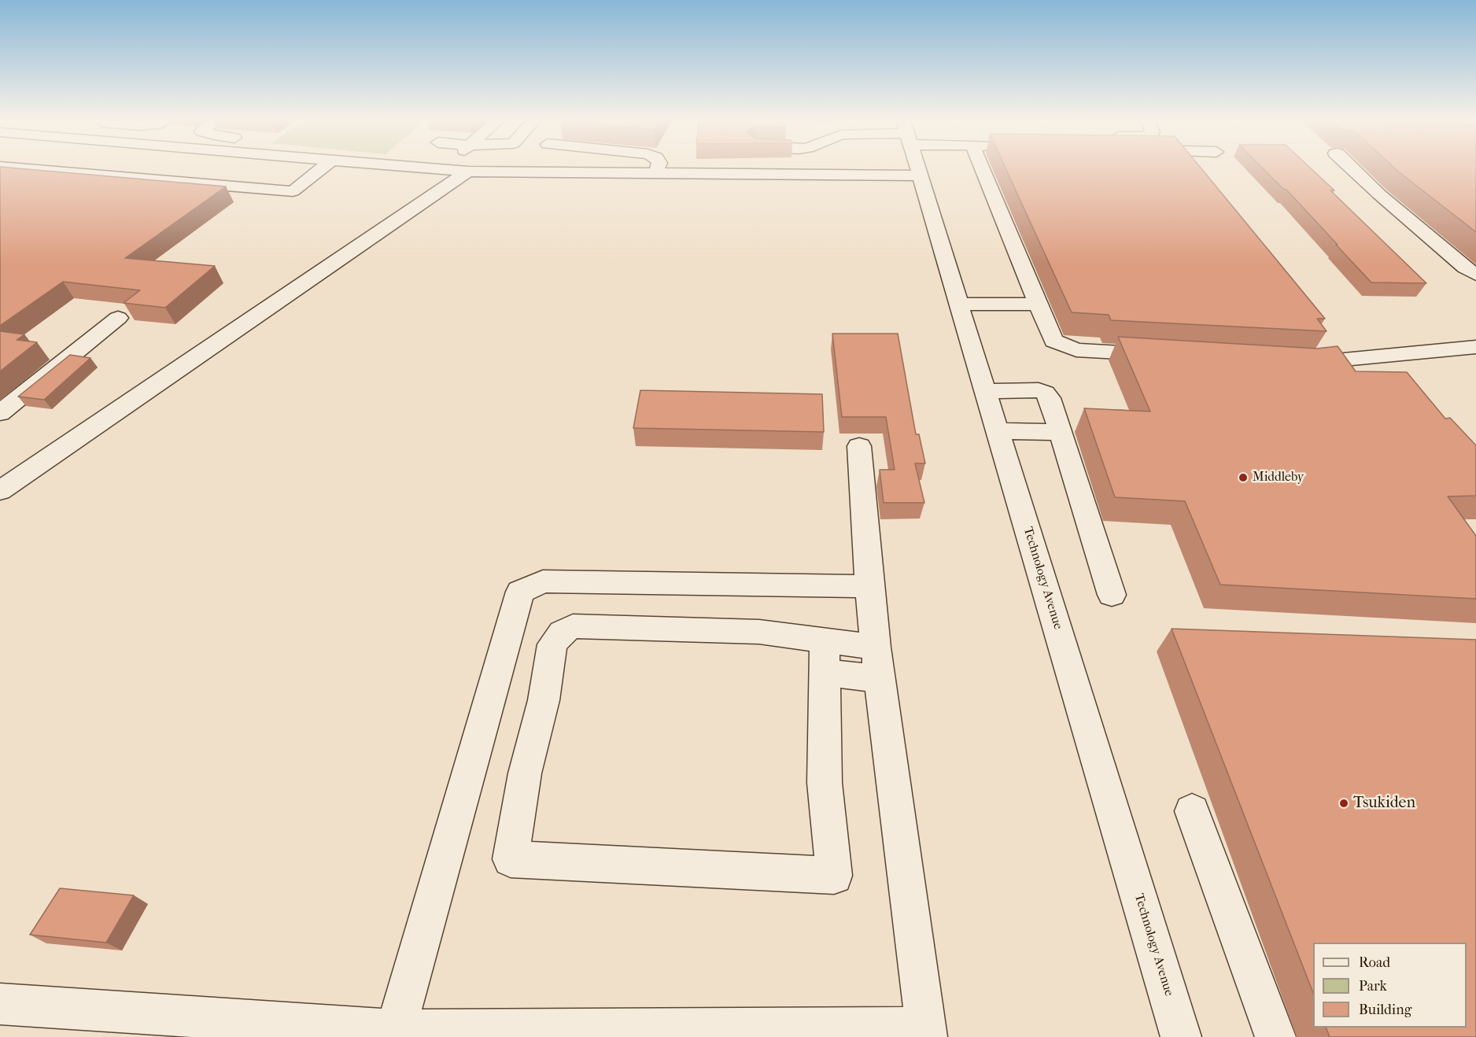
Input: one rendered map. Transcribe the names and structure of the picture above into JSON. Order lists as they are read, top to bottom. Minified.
{"streets":{"street":["Technology Avenue"]},"places":["Middleby","Tsukiden"],"legend":["Road","Park","Building"]}
